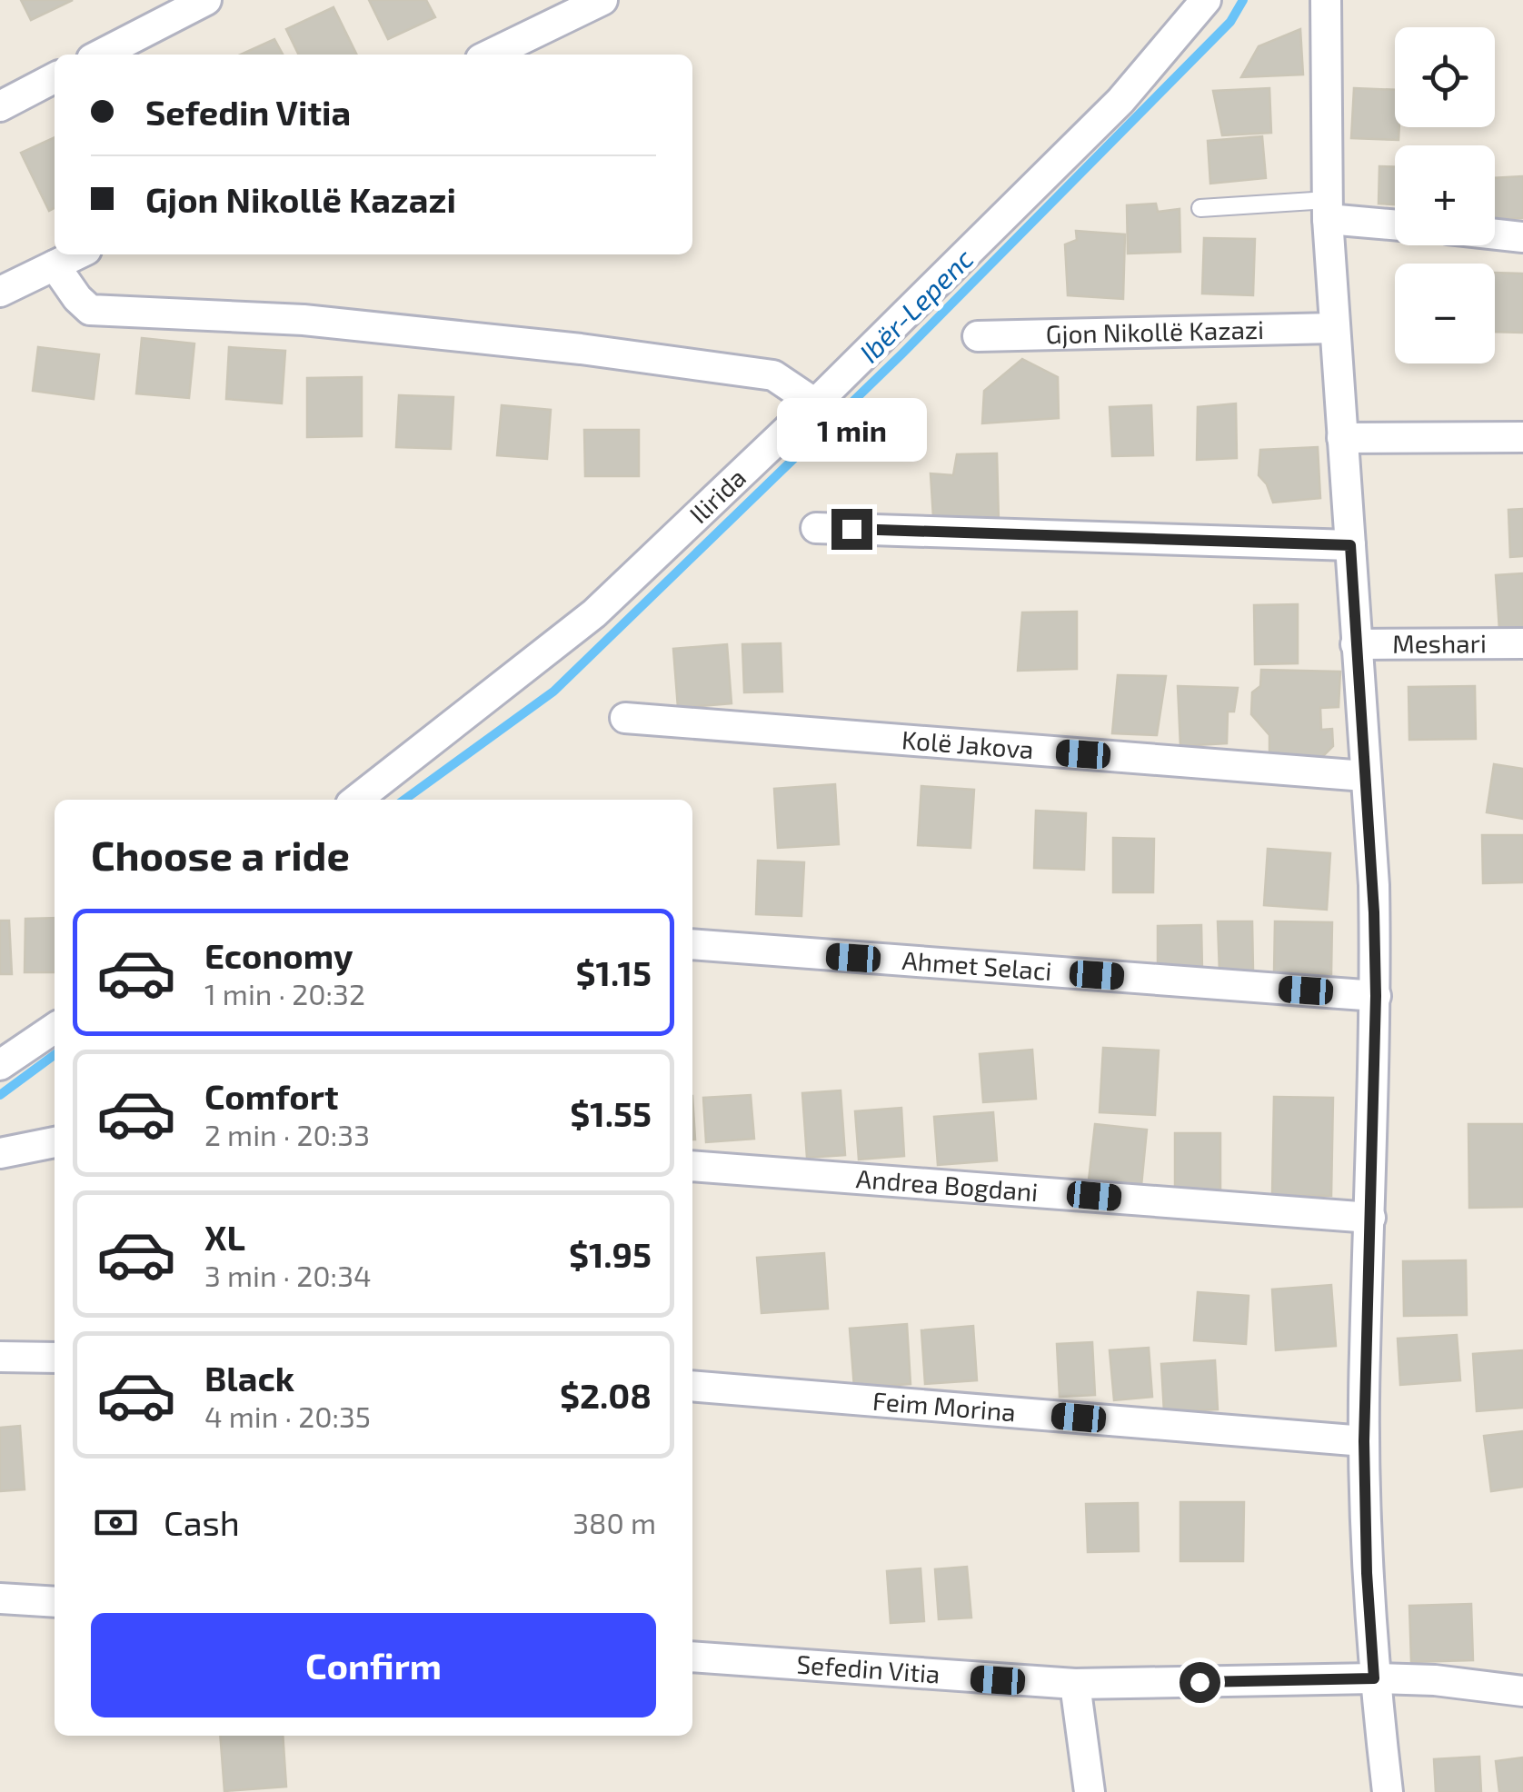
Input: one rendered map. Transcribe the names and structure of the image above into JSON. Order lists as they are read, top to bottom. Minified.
{"streets":{"street":["Gjon Nikollë Kazazi","Ilirida","Meshari","Kolë Jakova","Ahmet Selaci","Andrea Bogdani","Feim Morina","Sefedin Vitia"]},"water":["Ibër-Lepenc"],"page":{"map_buttons":["+","−"],"banner":["Sefedin Vitia","Gjon Nikollë Kazazi"],"bubble":"1 min","heading":"Choose a ride","list":[{"name":"Economy","note":"1 min · 20:32","value":"$1.15"},{"name":"Comfort","note":"2 min · 20:33","value":"$1.55"},{"name":"XL","note":"3 min · 20:34","value":"$1.95"},{"name":"Black","note":"4 min · 20:35","value":"$2.08"}],"pay":["Cash","380 m"],"buttons":"Confirm"}}
